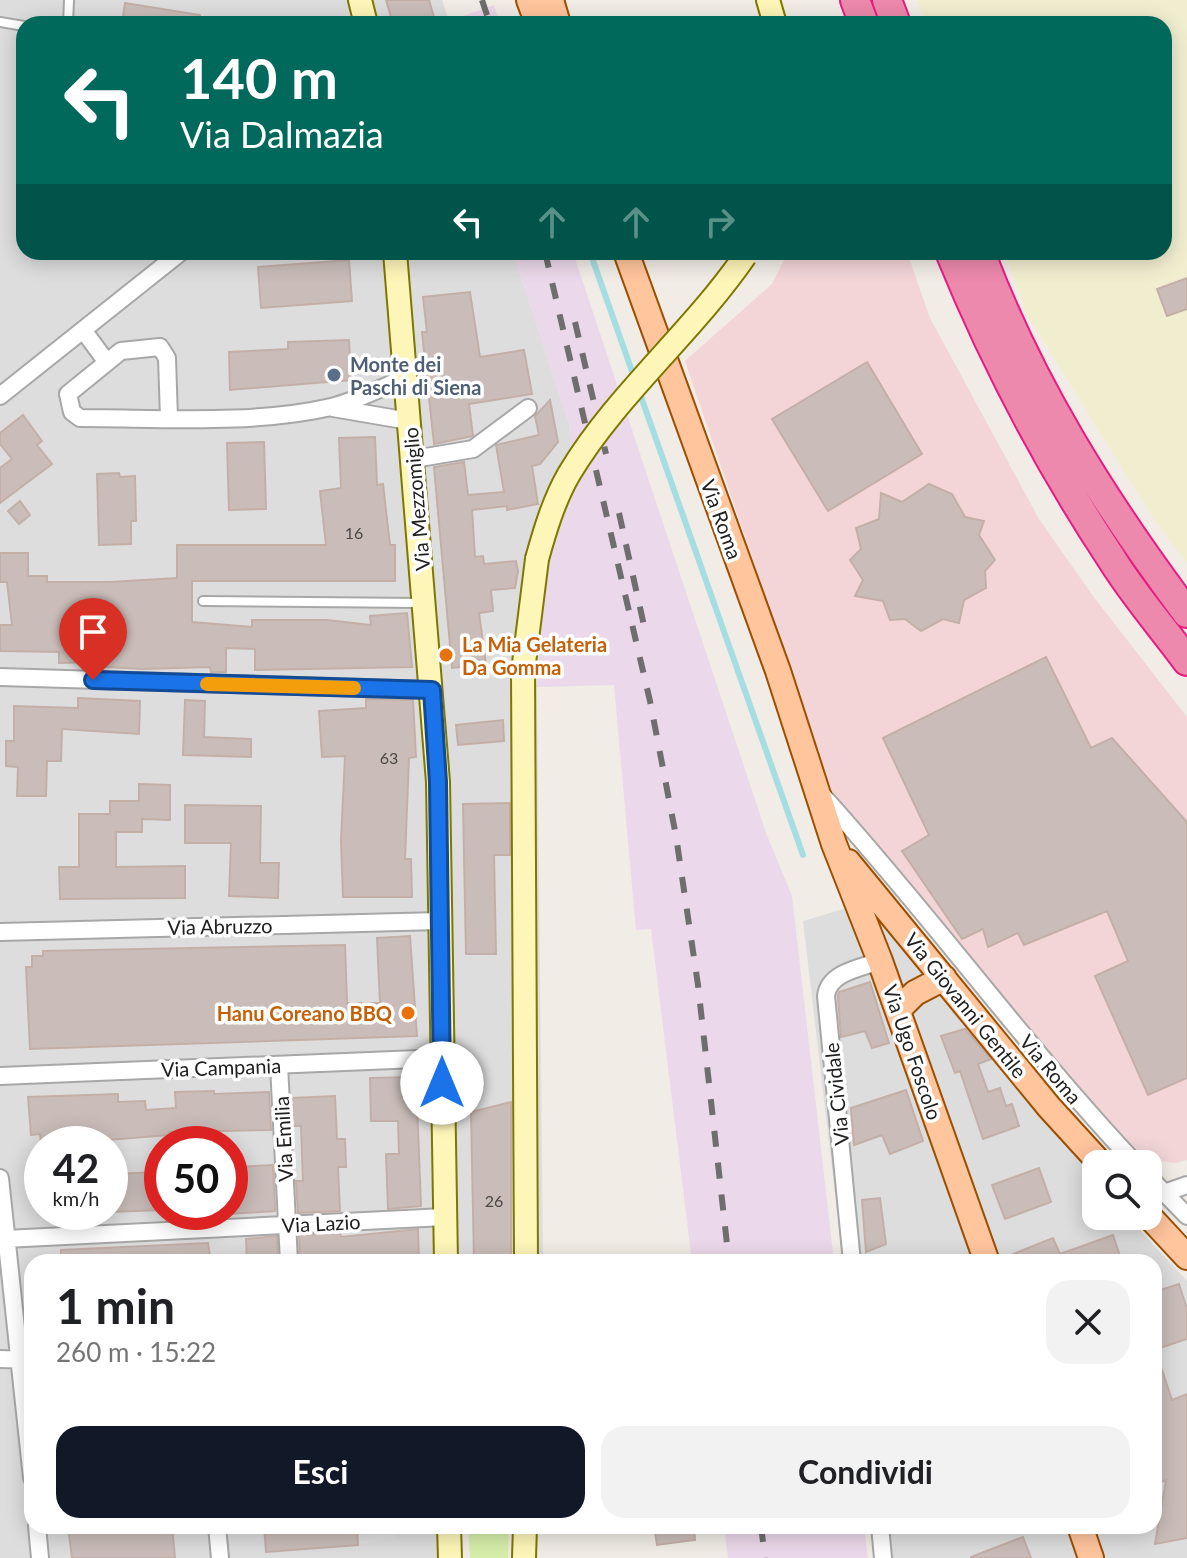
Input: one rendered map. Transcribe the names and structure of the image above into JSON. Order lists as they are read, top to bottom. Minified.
{"streets":{"main road":["Via Mezzomiglio","Via Roma","Via Giovanni Gentile","Via Ugo Foscolo"],"street":["Via Abruzzo","Via Campania","Via Cividale","Via Emilia","Via Lazio"]},"crossings":[["Via Mezzomiglio","Via Abruzzo"],["Via Mezzomiglio","Via Campania"],["Via Mezzomiglio","Via Lazio"],["Via Roma","Via Giovanni Gentile"],["Via Roma","Via Ugo Foscolo"],["Via Giovanni Gentile","Via Ugo Foscolo"],["Via Ugo Foscolo","Via Cividale"],["Via Campania","Via Emilia"],["Via Emilia","Via Lazio"]],"places":["Monte dei Paschi di Siena","La Mia Gelateria Da Gomma","Hanu Coreano BBQ"],"house_numbers":["16","63","26"],"page":{"turn":["140 m","Via Dalmazia"],"speed":"42 km/h","limit":"50","heading":["1 min","260 m · 15:22"],"buttons":["Esci","Condividi"]}}
